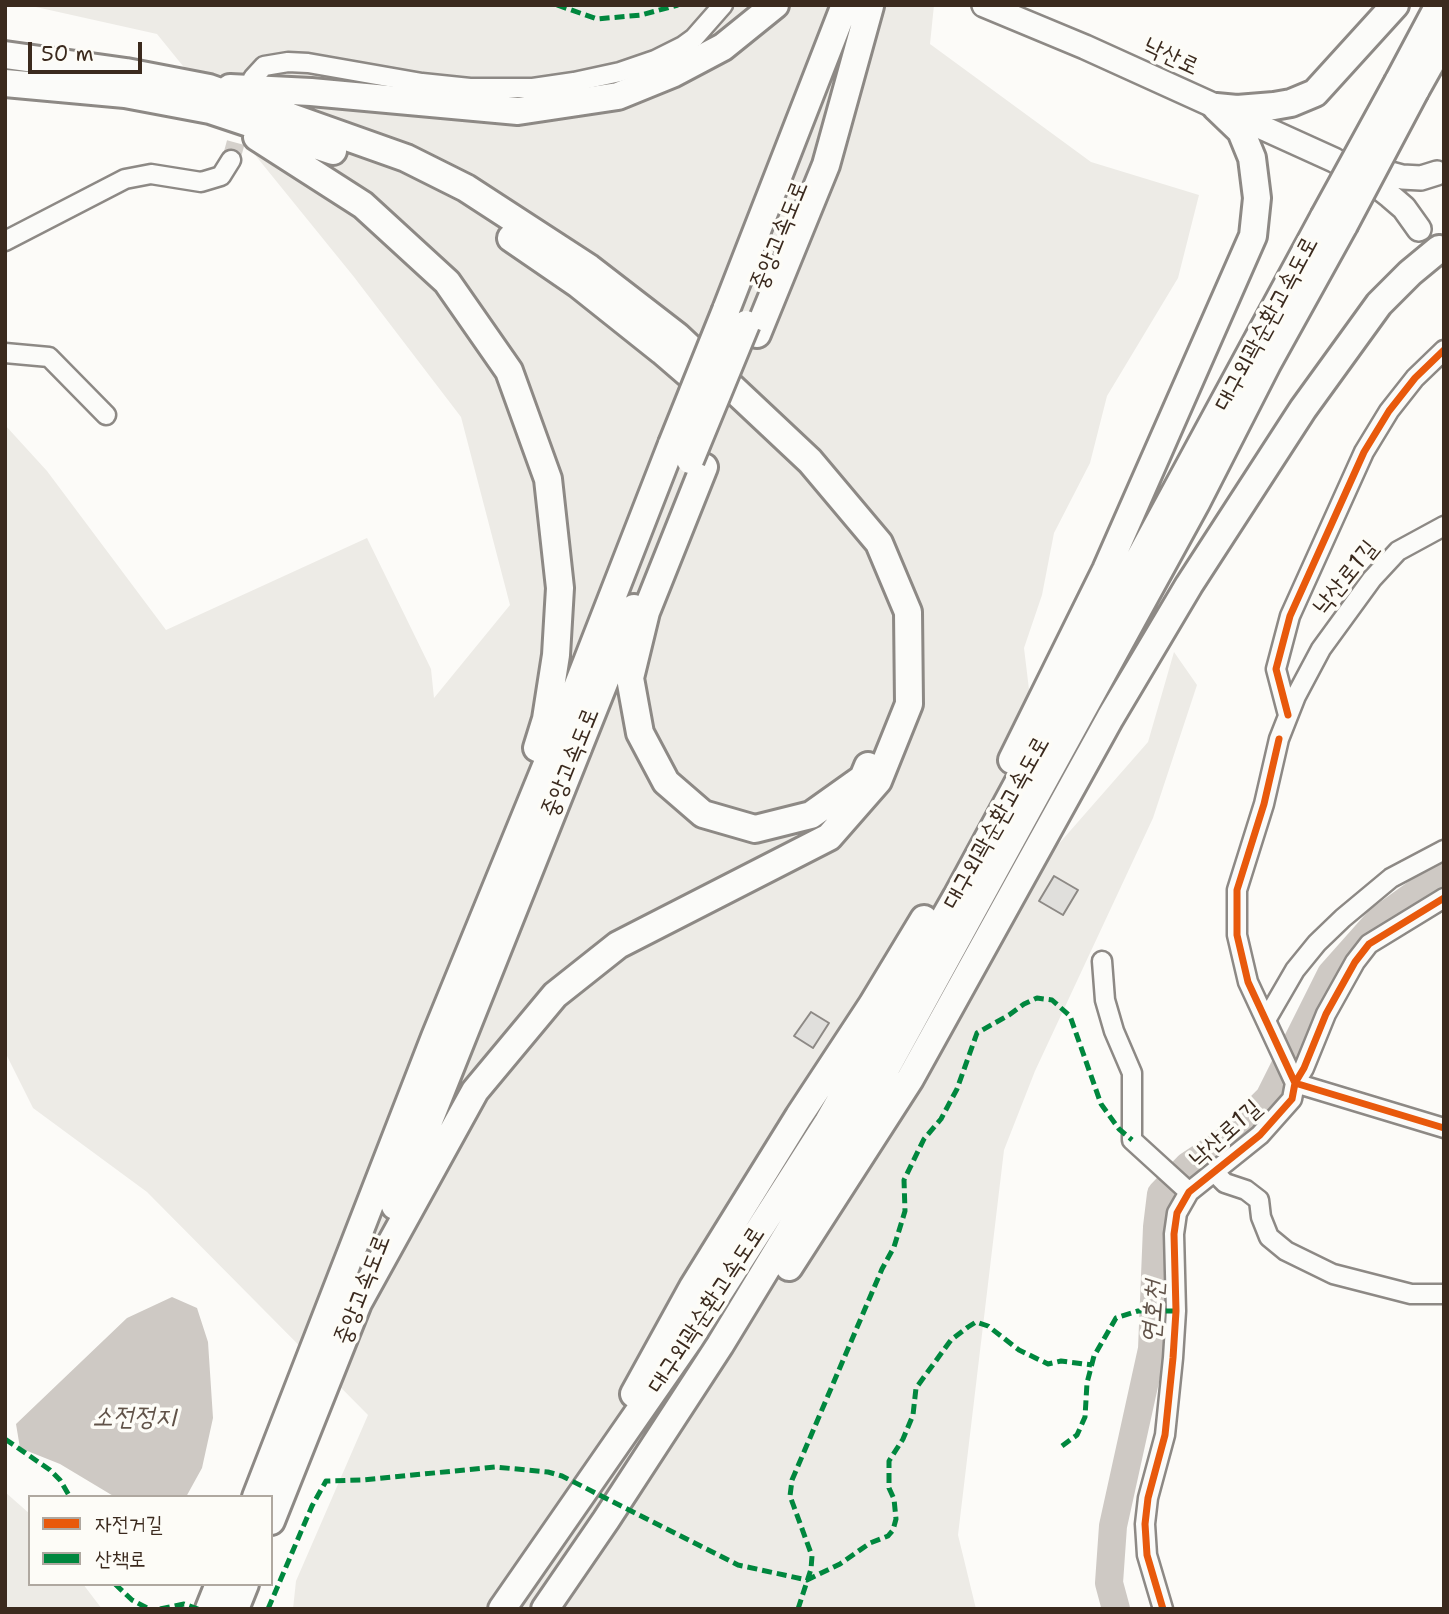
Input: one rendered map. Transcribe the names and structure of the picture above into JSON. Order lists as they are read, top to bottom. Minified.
{"streets":{"highway":["중앙고속도로","대구외곽순환고속도로"],"main road":["낙산로"],"street":["낙산로1길"]},"water":["연호천","소전정지"],"legend":["자전거길","산책로"],"scale_bar":"50 m"}
